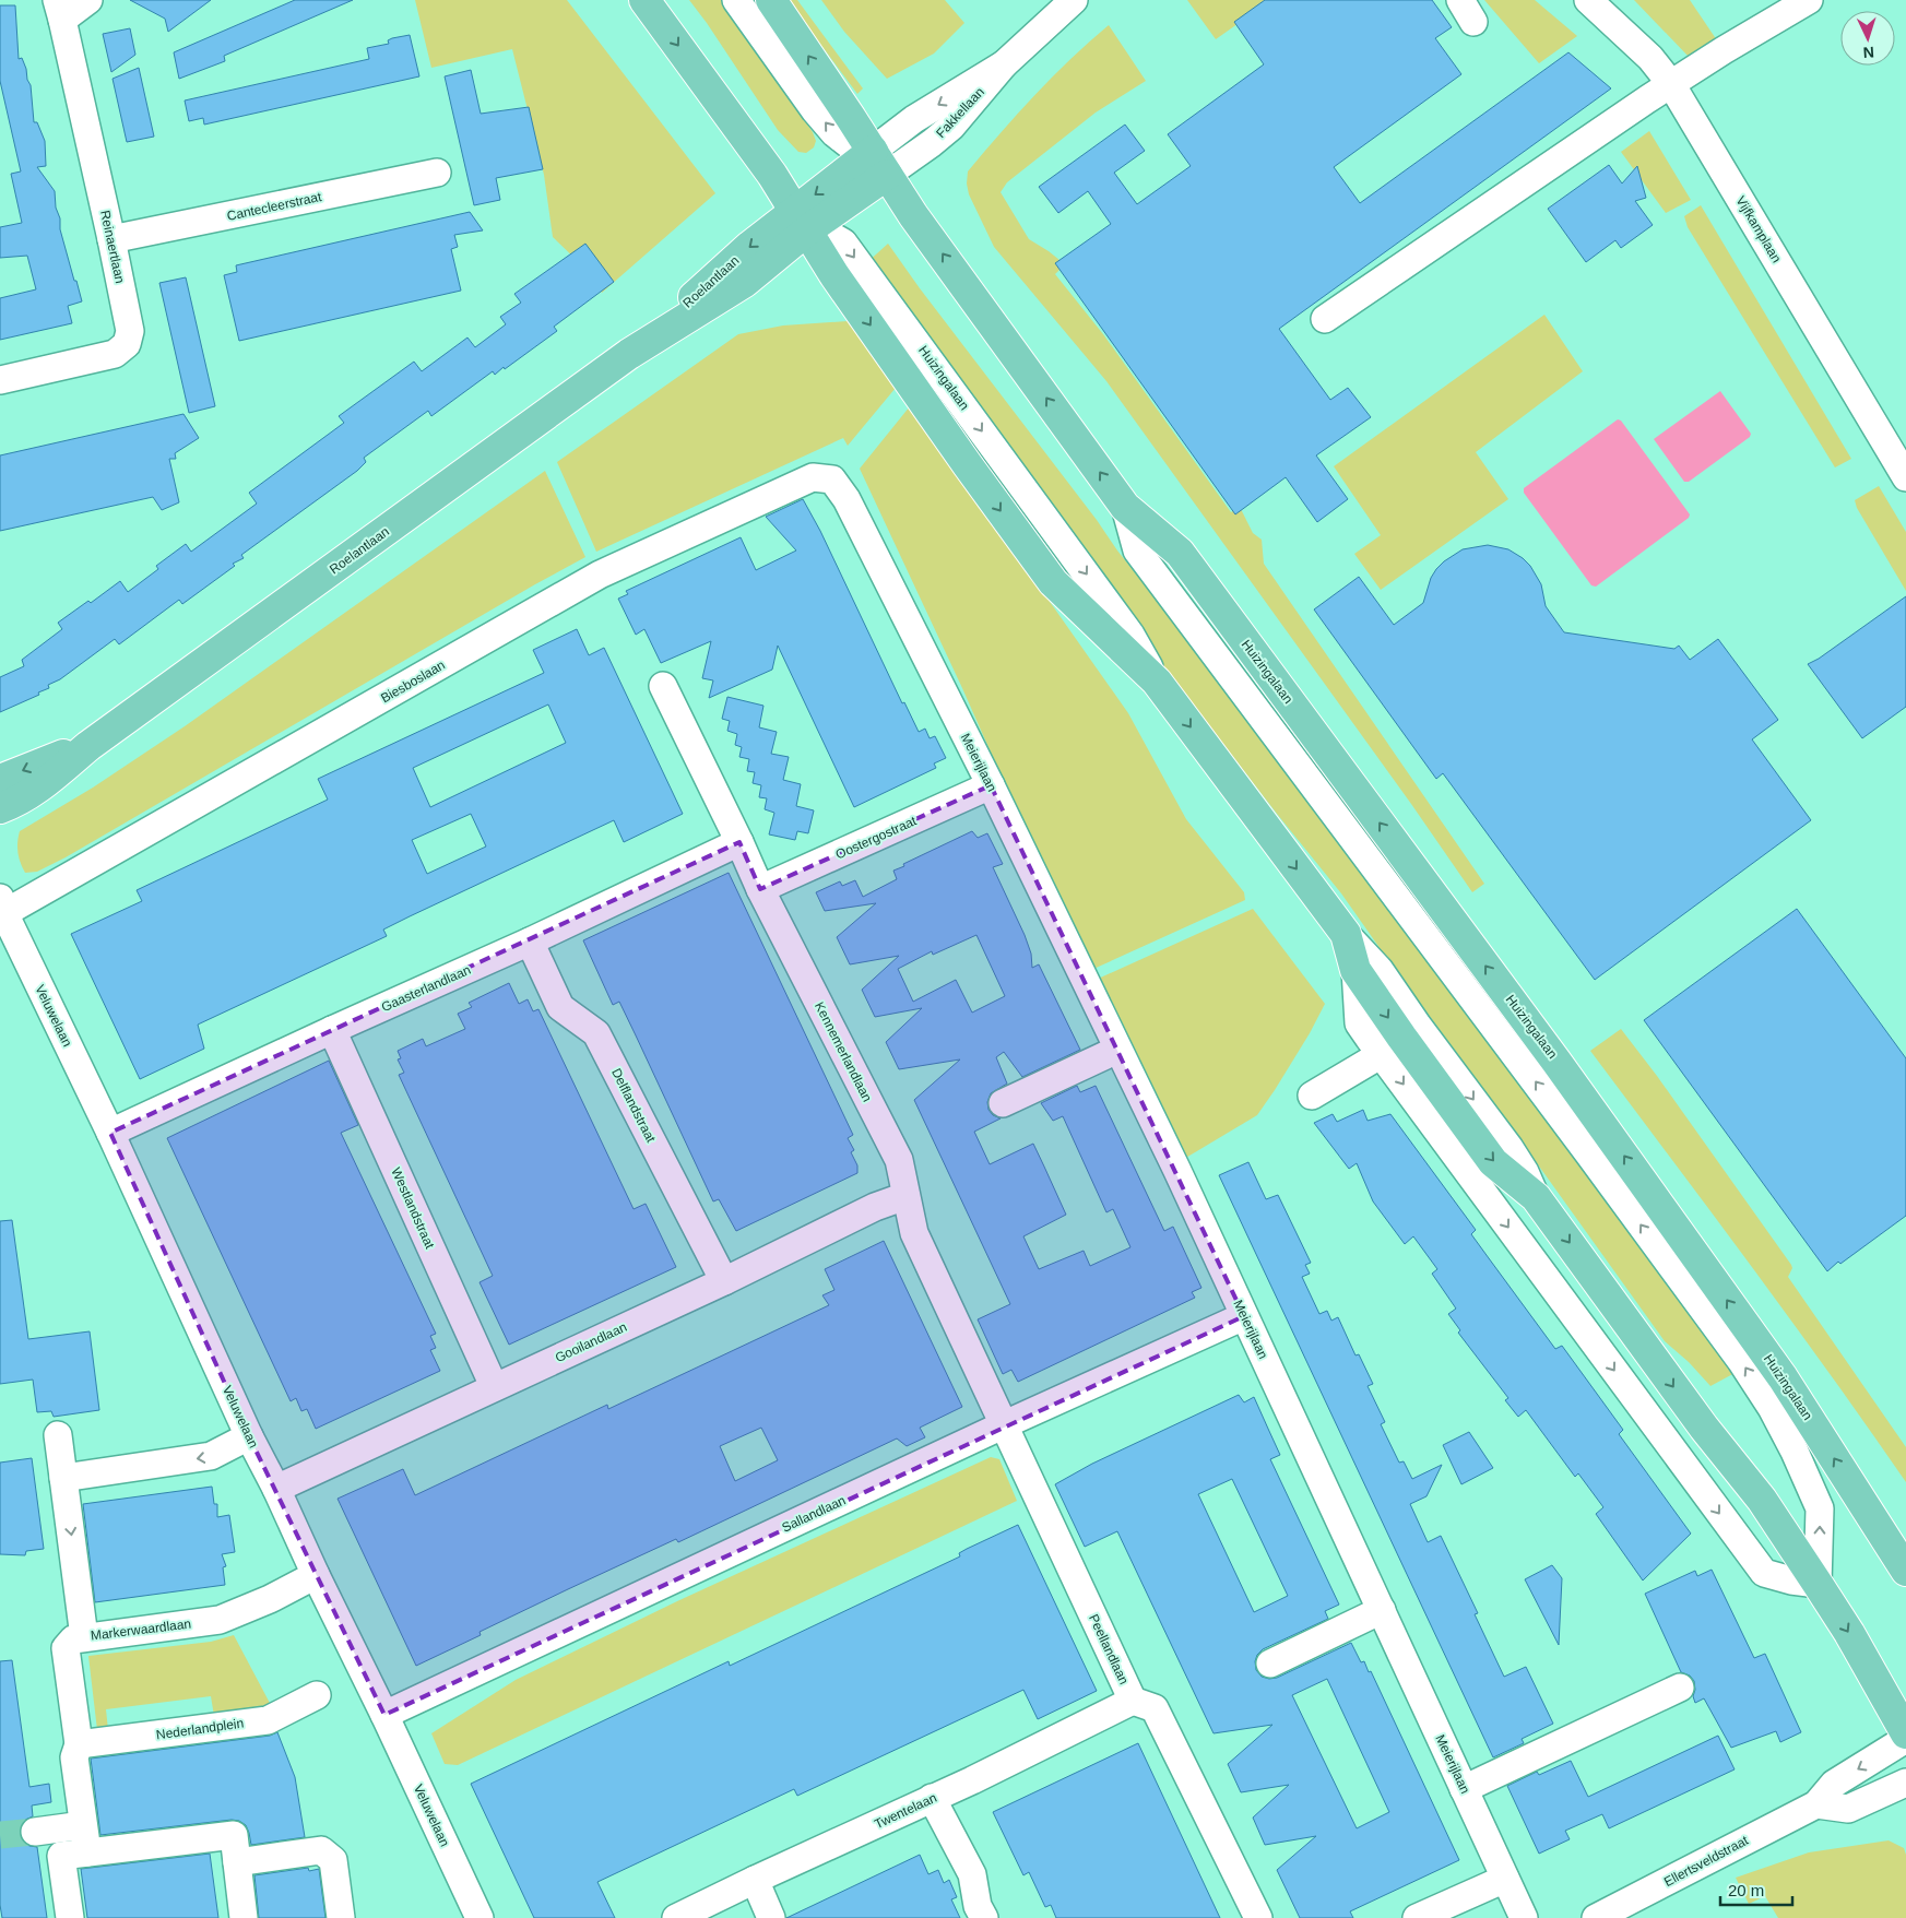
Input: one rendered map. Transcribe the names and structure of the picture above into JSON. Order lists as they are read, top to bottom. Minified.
{"streets":{"main road":["Roelantlaan","Huizingalaan"],"street":["Fakkellaan","Cantecleerstraat","Vijfkamplaan","Reinaertlaan","Biesboslaan","Meierijlaan","Oostergostraat","Gaasterlandlaan","Veluwelaan","Kennemerlandlaan","Delflandstraat","Westlandstraat","Gooilandlaan","Sallandlaan","Markerwaardlaan","Peellandlaan","Nederlandplein","Twentelaan","Ellertsveldstraat"]},"crossings":[["Fakkellaan","Roelantlaan"],["Fakkellaan","Huizingalaan"],["Cantecleerstraat","Reinaertlaan"],["Roelantlaan","Huizingalaan"],["Biesboslaan","Meierijlaan"],["Biesboslaan","Veluwelaan"],["Meierijlaan","Oostergostraat"],["Meierijlaan","Sallandlaan"],["Oostergostraat","Kennemerlandlaan"],["Gaasterlandlaan","Veluwelaan"],["Gaasterlandlaan","Kennemerlandlaan"],["Gaasterlandlaan","Delflandstraat"],["Gaasterlandlaan","Westlandstraat"],["Veluwelaan","Gooilandlaan"],["Veluwelaan","Sallandlaan"],["Veluwelaan","Markerwaardlaan"],["Kennemerlandlaan","Gooilandlaan"],["Kennemerlandlaan","Sallandlaan"],["Kennemerlandlaan","Peellandlaan"],["Delflandstraat","Gooilandlaan"],["Westlandstraat","Gooilandlaan"],["Sallandlaan","Peellandlaan"],["Peellandlaan","Twentelaan"]],"one_way":["Markerwaardlaan"],"scale_bar":"20 m","north":"bottom"}
